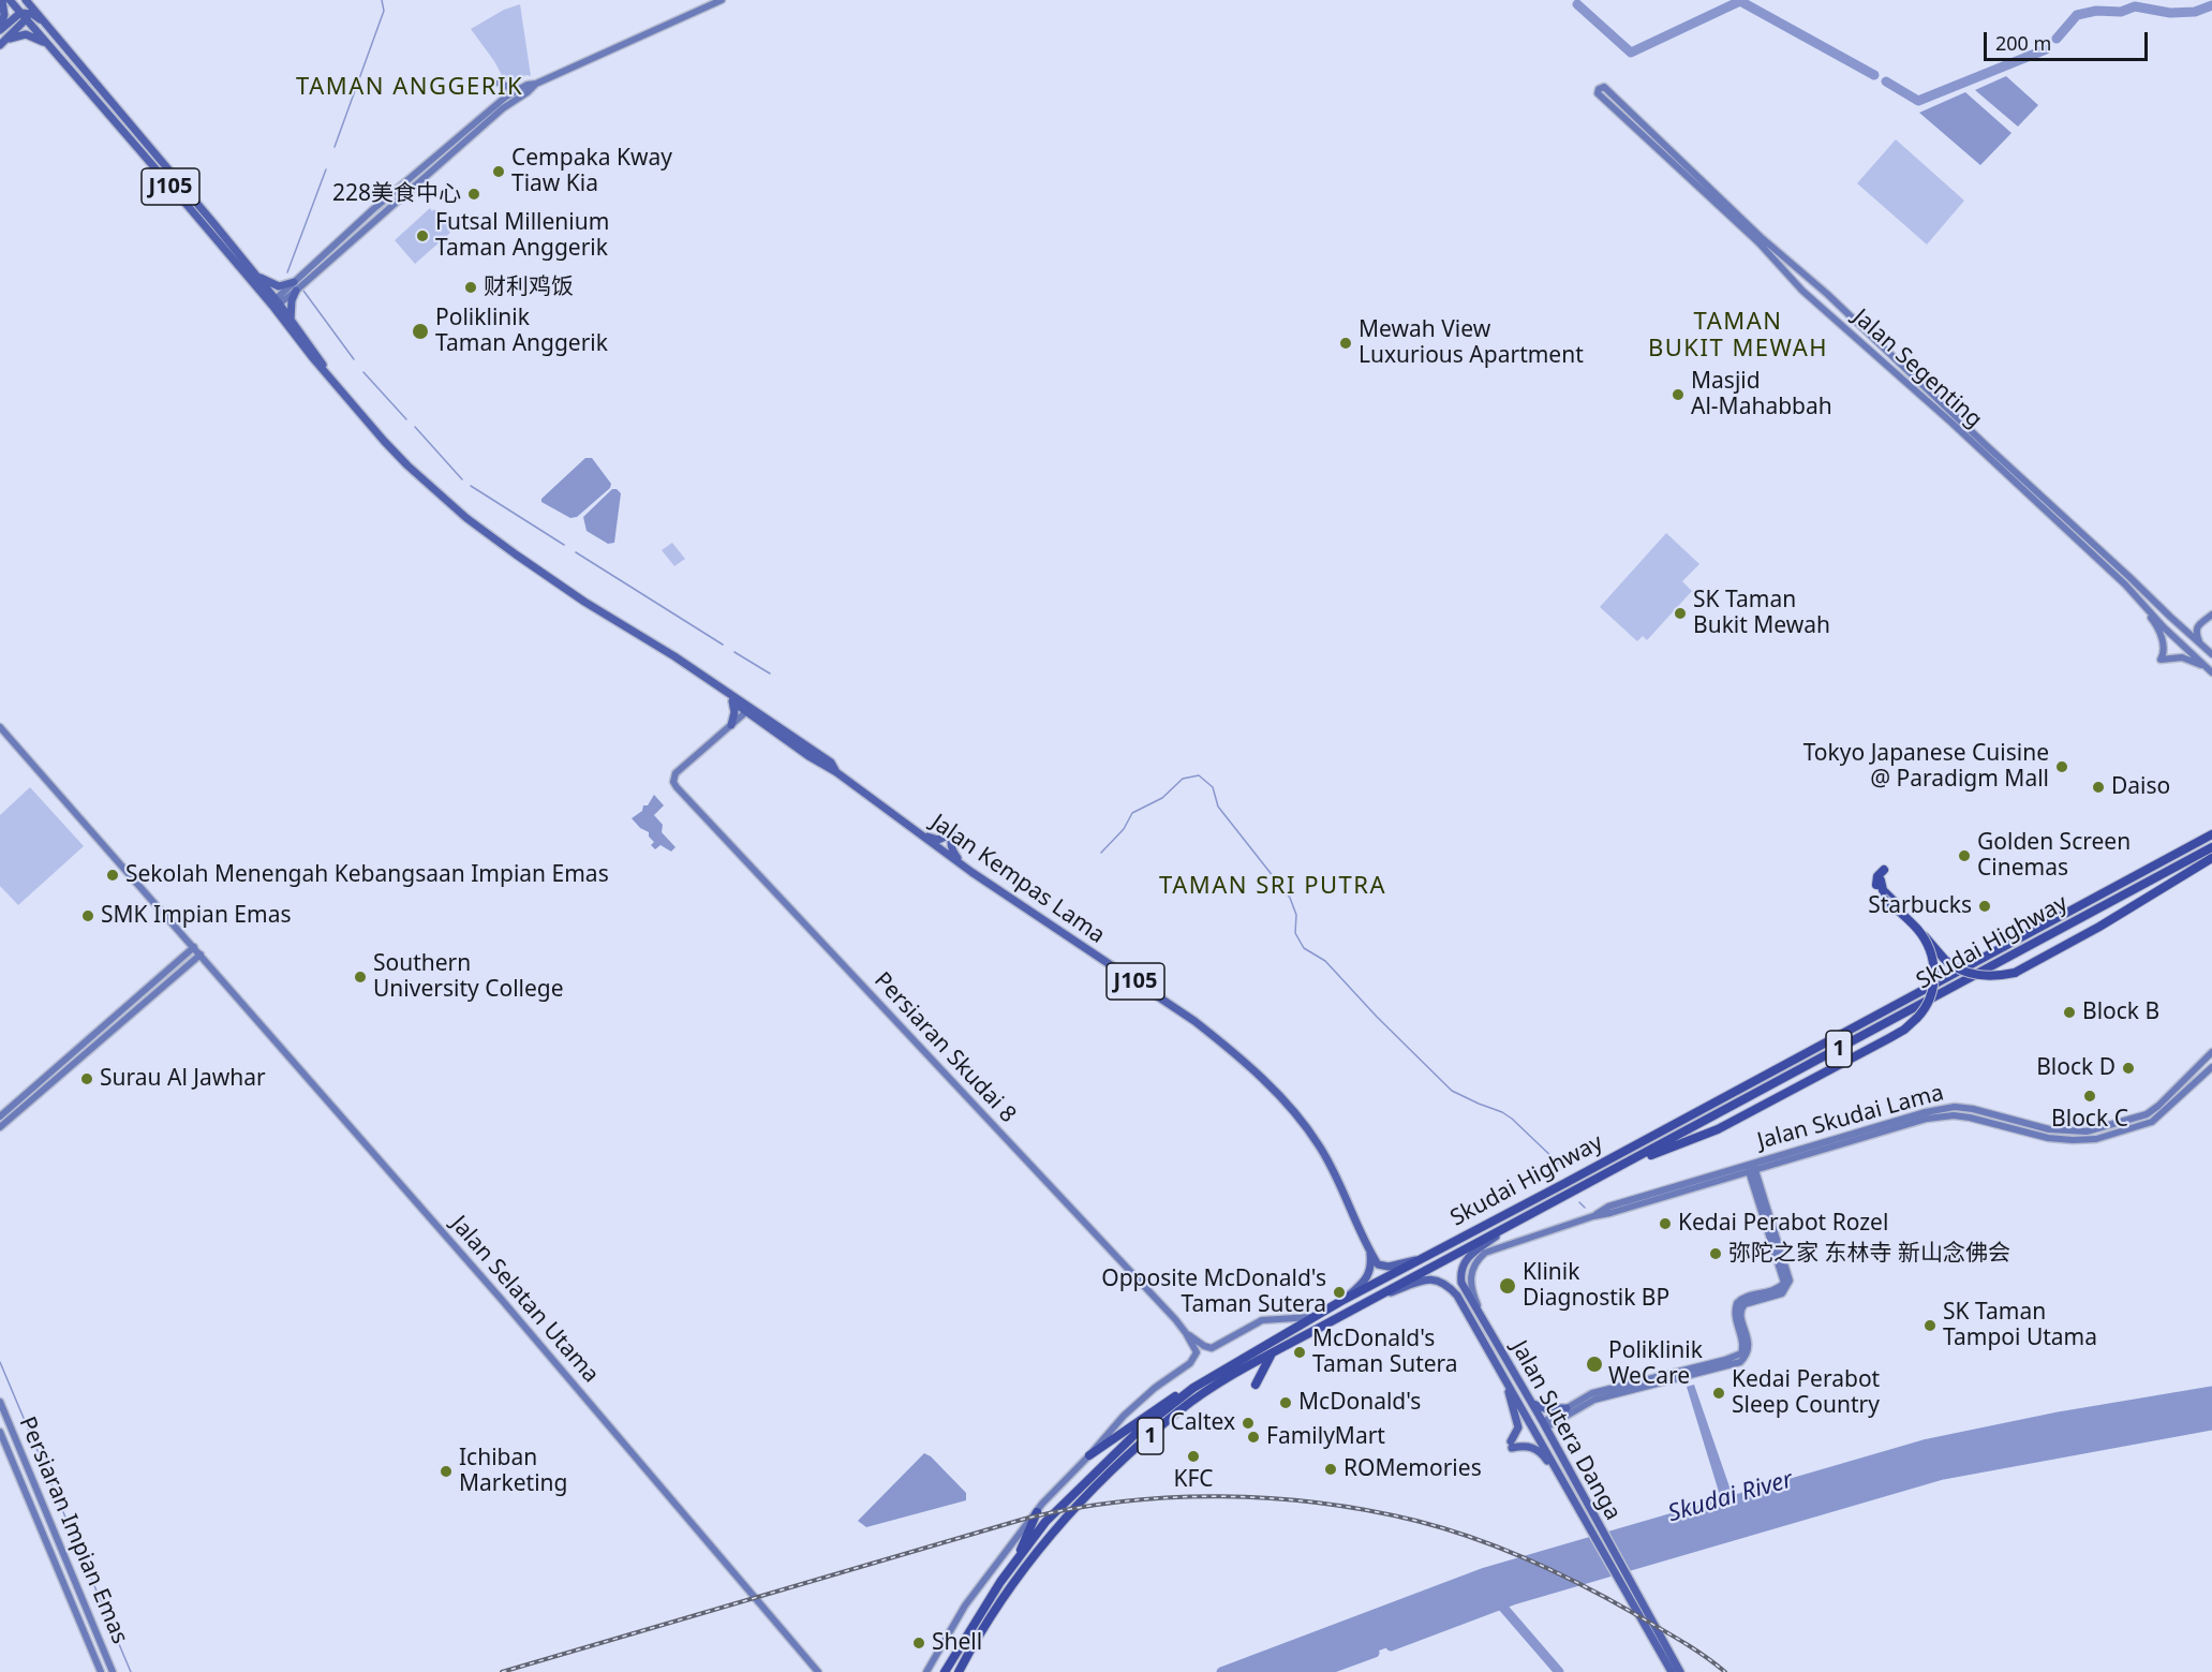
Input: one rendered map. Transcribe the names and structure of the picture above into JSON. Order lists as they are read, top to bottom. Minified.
{"streets":{"highway":["Skudai Highway","1"],"main road":["J105","Jalan Kempas Lama","Jalan Sutera Danga"],"street":["Jalan Segenting","Persiaran Skudai 8","Jalan Skudai Lama","Jalan Selatan Utama","Persiaran Impian Emas"]},"crossings":[["Skudai Highway","Jalan Sutera Danga"],["Jalan Skudai Lama","Jalan Sutera Danga"]],"districts":["TAMAN ANGGERIK","TAMAN BUKIT MEWAH","TAMAN SRI PUTRA"],"water":["Skudai River"],"places":["Cempaka Kway Tiaw Kia","228美食中心","Futsal Millenium Taman Anggerik","财利鸡饭","Poliklinik Taman Anggerik","Mewah View Luxurious Apartment","Masjid Al-Mahabbah","SK Taman Bukit Mewah","Tokyo Japanese Cuisine @ Paradigm Mall","Daiso","Golden Screen Cinemas","Sekolah Menengah Kebangsaan Impian Emas","Starbucks","SMK Impian Emas","Southern University College","Block B","Block D","Surau Al Jawhar","Block C","Kedai Perabot Rozel","弥陀之家 东林寺 新山念佛会","Klinik Diagnostik BP","Opposite McDonald's Taman Sutera","SK Taman Tampoi Utama","McDonald's Taman Sutera","Poliklinik WeCare","Kedai Perabot Sleep Country","McDonald's","Caltex","FamilyMart","KFC","ROMemories","Ichiban Marketing","Shell"],"scale_bar":"200 m"}
